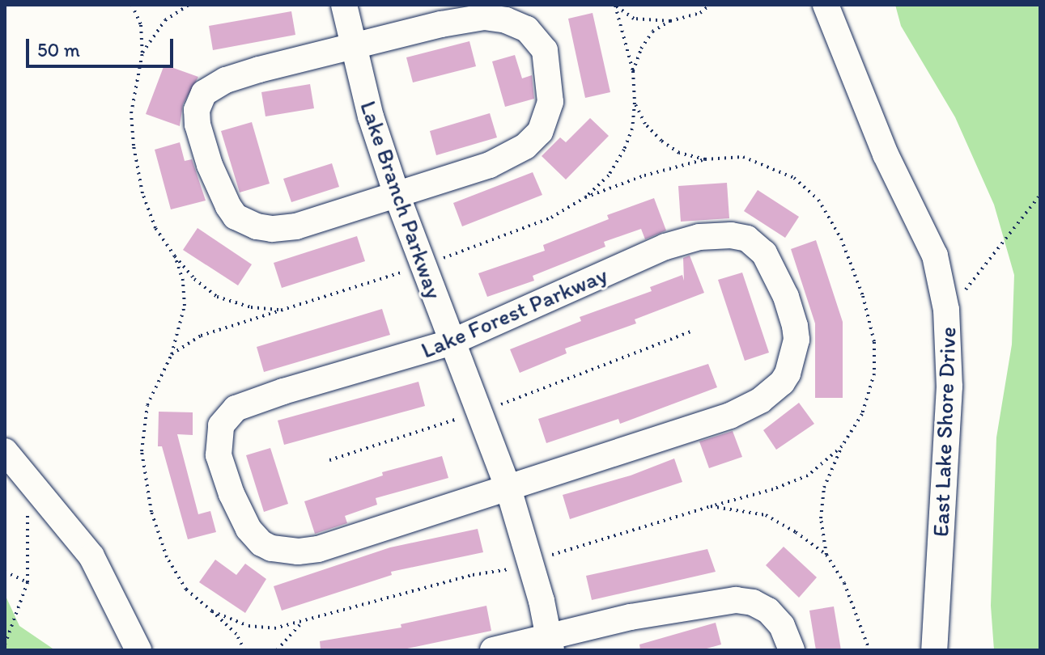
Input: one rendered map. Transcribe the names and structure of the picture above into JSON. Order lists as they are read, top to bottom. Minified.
{"streets":{"street":["Lake Branch Parkway","Lake Forest Parkway","East Lake Shore Drive"]},"crossings":[["Lake Branch Parkway","Lake Forest Parkway"]],"scale_bar":"50 m"}
